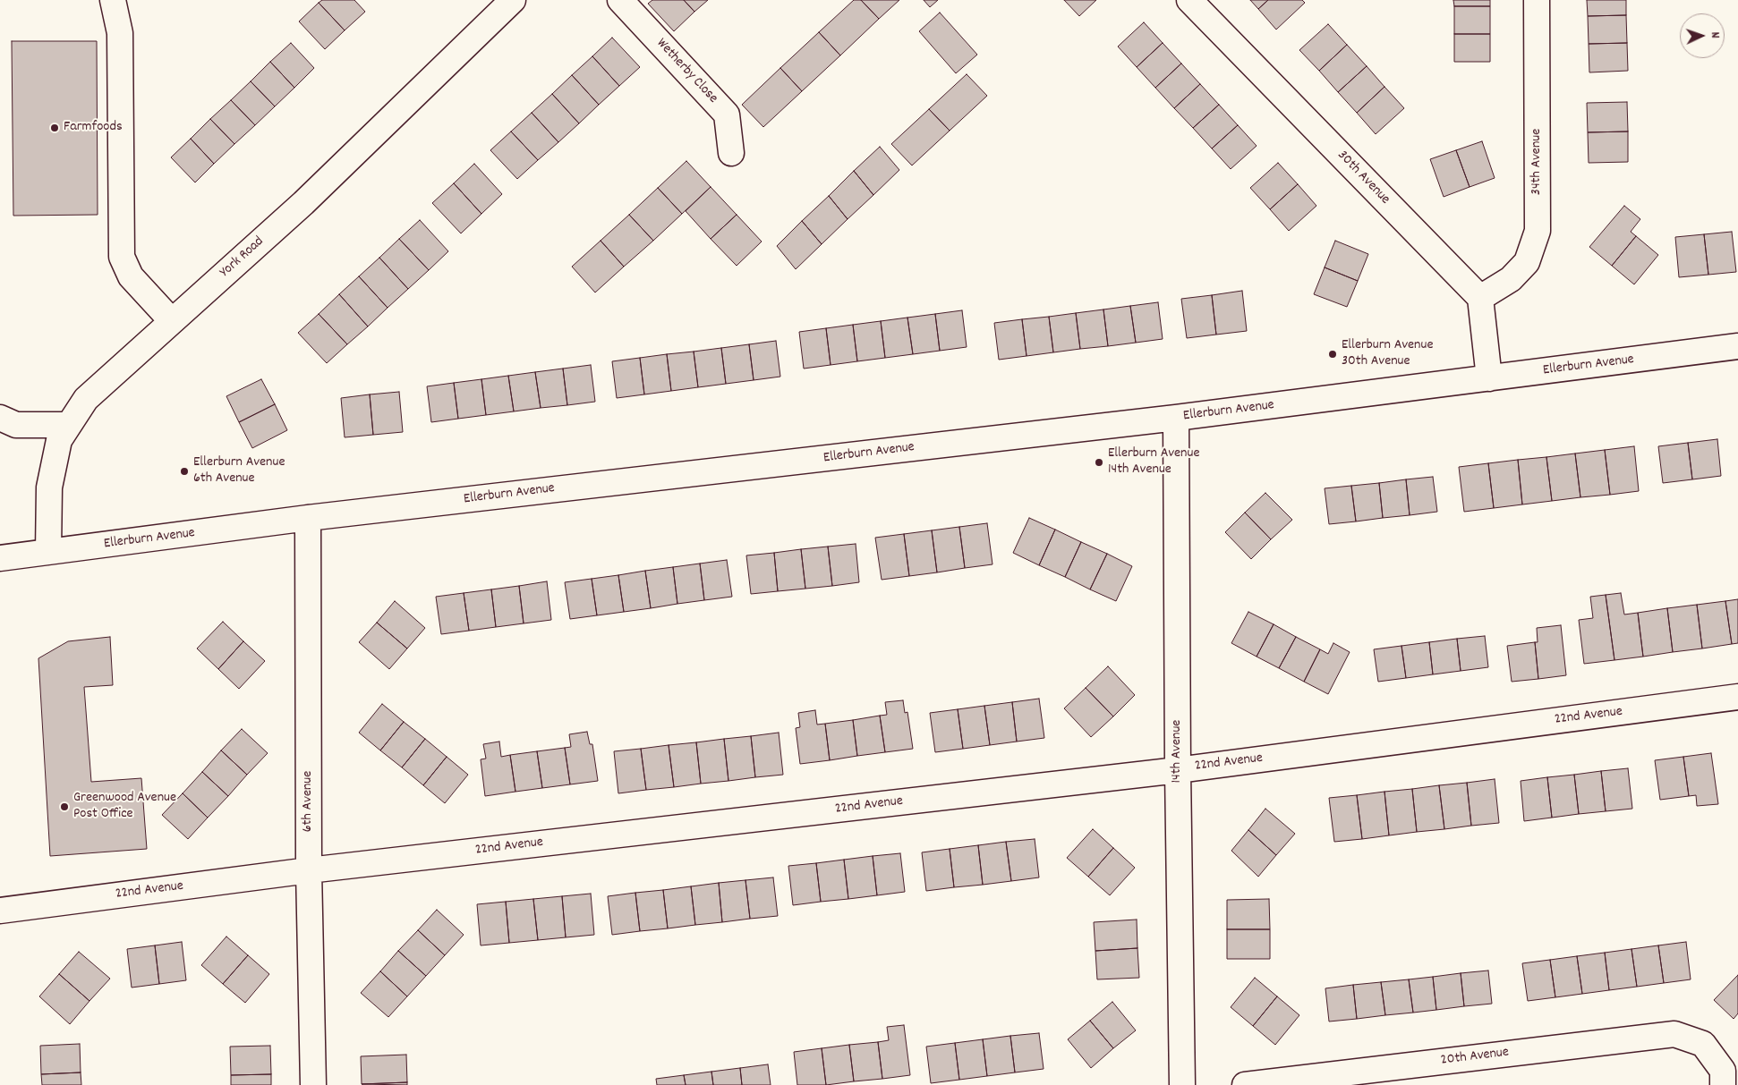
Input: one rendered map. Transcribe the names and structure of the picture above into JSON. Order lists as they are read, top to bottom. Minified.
{"streets":{"street":["Wetherby Close","34th Avenue","30th Avenue","York Road","Ellerburn Avenue","22nd Avenue","14th Avenue","6th Avenue","20th Avenue"]},"crossings":[["34th Avenue","30th Avenue"],["York Road","Ellerburn Avenue"],["Ellerburn Avenue","14th Avenue"],["Ellerburn Avenue","6th Avenue"],["22nd Avenue","14th Avenue"],["22nd Avenue","6th Avenue"]],"places":["Farmfoods","Ellerburn Avenue 30th Avenue","Ellerburn Avenue 14th Avenue","Ellerburn Avenue 6th Avenue","Greenwood Avenue Post Office"],"north":"right"}
